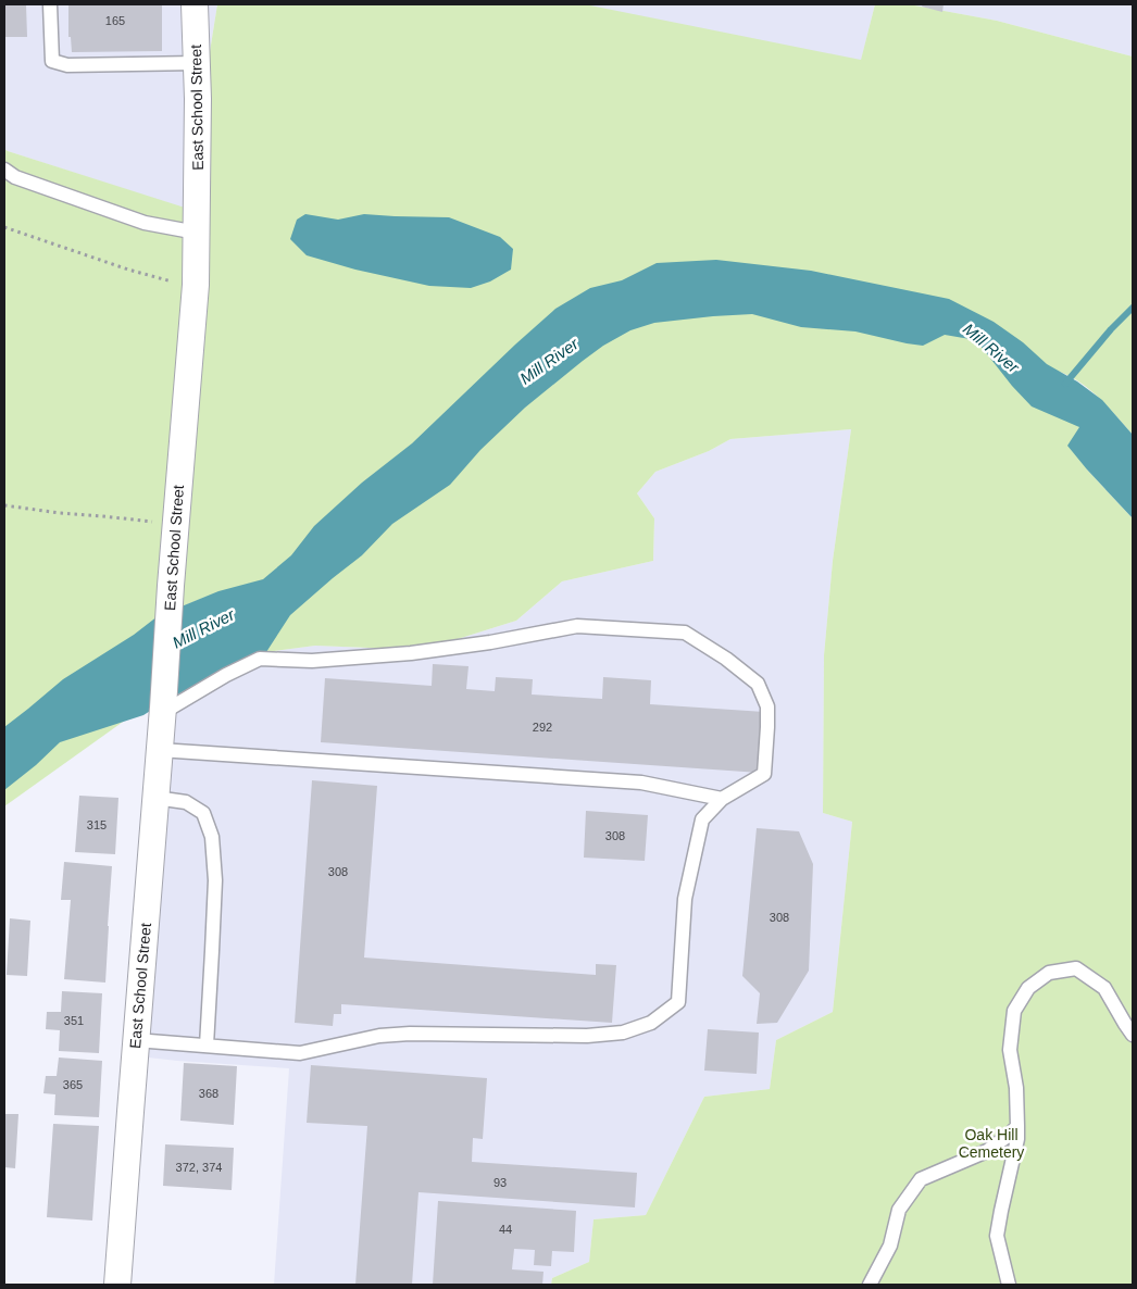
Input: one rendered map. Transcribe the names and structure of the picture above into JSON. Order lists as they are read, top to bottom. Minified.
{"streets":{"street":["East School Street"]},"water":["Mill River"],"parks":["Oak Hill Cemetery"],"house_numbers":["165","292","315","308","308","308","351","365","368","372, 374","93","44"]}
